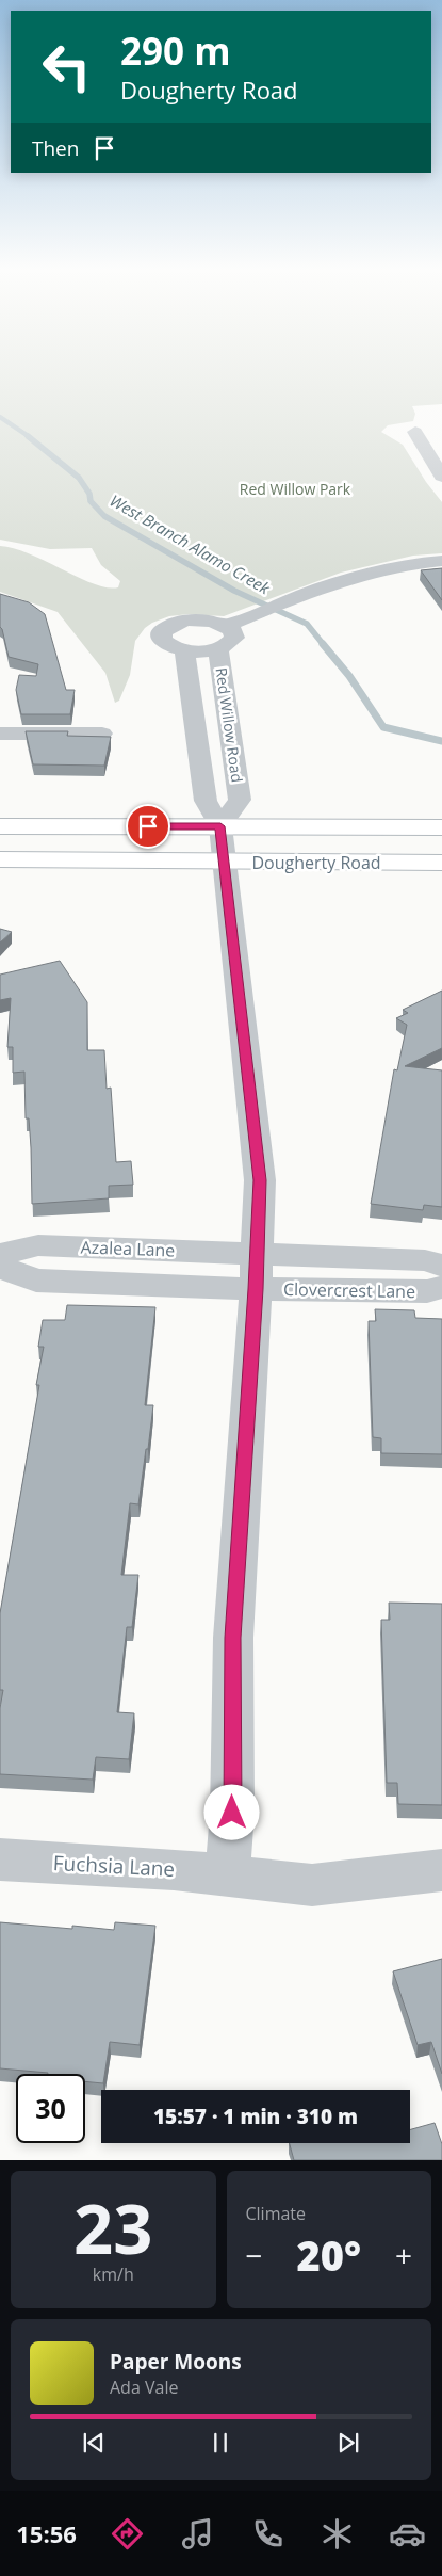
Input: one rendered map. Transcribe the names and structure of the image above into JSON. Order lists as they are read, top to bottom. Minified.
{"streets":{"main road":["Dougherty Road"],"street":["Red Willow Road","Azalea Lane","Clovercrest Lane","Fuchsia Lane"]},"crossings":[["Red Willow Road","Dougherty Road"],["Red Willow Road","Azalea Lane"],["Red Willow Road","Clovercrest Lane"],["Red Willow Road","Fuchsia Lane"],["Azalea Lane","Clovercrest Lane"]],"water":["West Branch Alamo Creek"],"parks":["Red Willow Park"],"page":{"turn":["290 m","Dougherty Road"],"then":"Then","limit":"30","trip":"15:57 · 1 min · 310 m","tile":[["23","km/h"],"Climate"],"heat":["−","20°","+"],"song":["Paper Moons","Ada Vale"],"tabs":"15:56"}}
